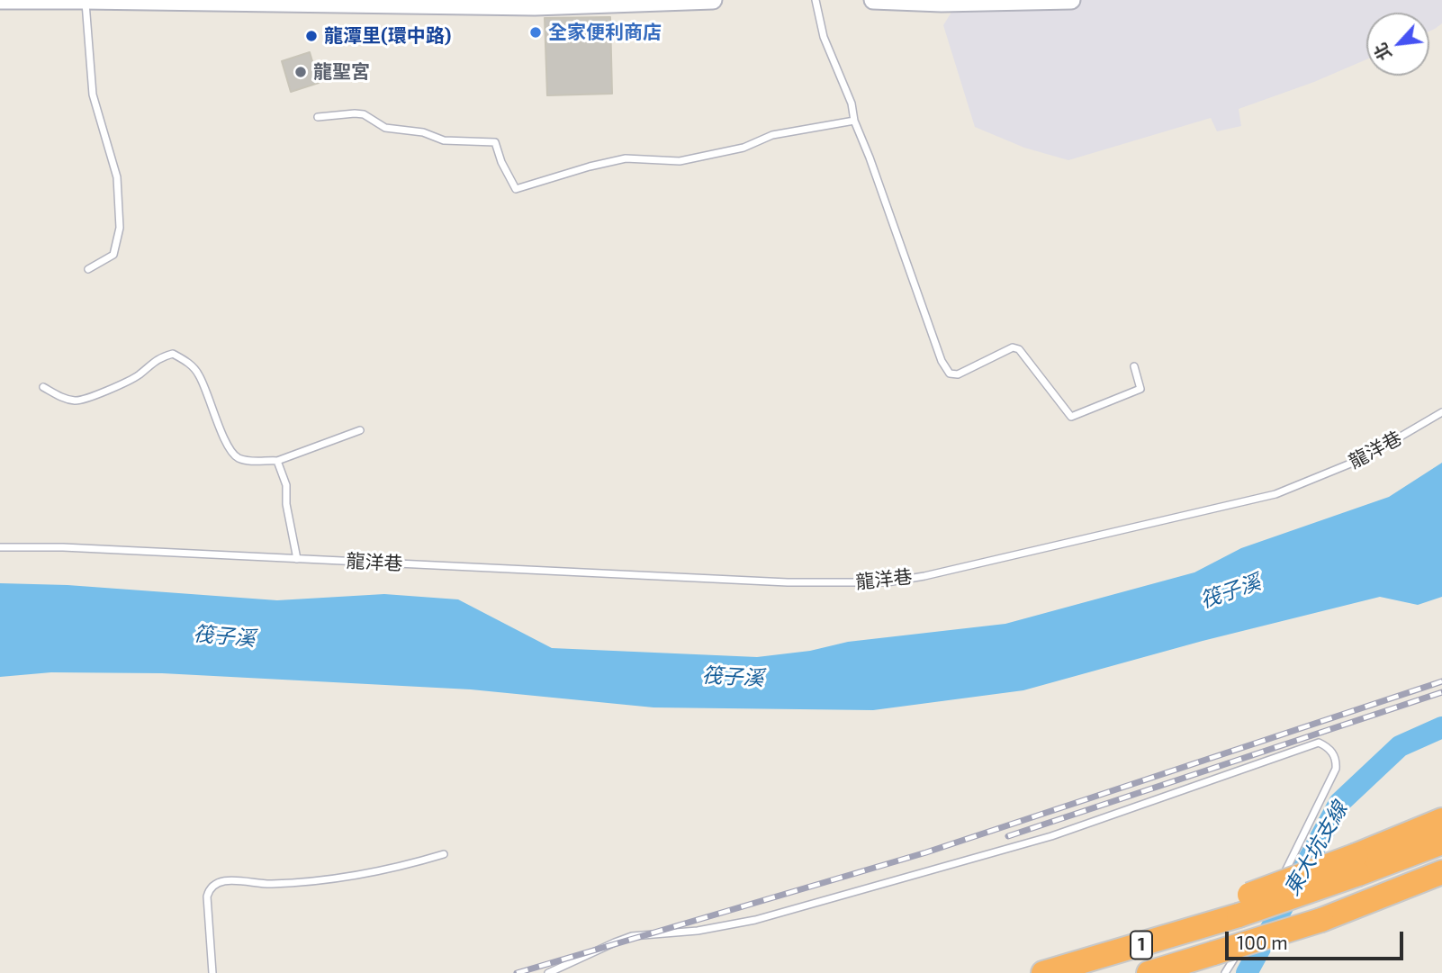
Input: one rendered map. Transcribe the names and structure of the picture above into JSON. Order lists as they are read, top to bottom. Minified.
{"streets":{"highway":["1"],"lane":["龍洋巷"]},"water":["筏子溪","東大坑支線"],"places":["全家便利商店","龍潭里(環中路)","龍聖宮"],"scale_bar":"100 m","north":"bottom left"}
